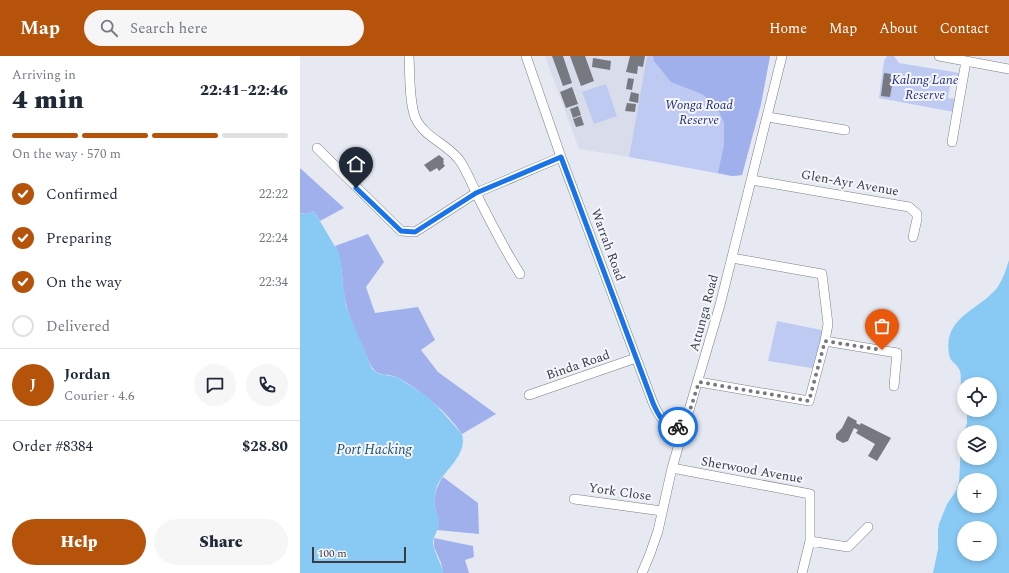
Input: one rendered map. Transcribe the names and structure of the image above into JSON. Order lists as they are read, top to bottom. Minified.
{"streets":{"street":["Glen-Ayr Avenue","Warrah Road","Attunga Road","Binda Road","Sherwood Avenue","York Close"]},"crossings":[["Glen-Ayr Avenue","Attunga Road"],["Warrah Road","Attunga Road"],["Warrah Road","Binda Road"],["Attunga Road","Sherwood Avenue"],["Attunga Road","York Close"]],"water":["Port Hacking"],"parks":["Kalang Lane Reserve","Wonga Road Reserve"],"scale_bar":"100 m","page":{"header":"Map","search":"Search here","nav":["Home","Map","About","Contact"],"heading":["4 min","Arriving in","22:41–22:46"],"panel":["Jordan","Courier · 4.6","Order #8384","$28.80"],"bar":"On the way · 570 m","list":[["Confirmed","22:22"],["Preparing","22:24"],["On the way","22:34"],"Delivered"],"round":"J","map_buttons":["+","−"],"buttons":["Help","Share"],"scale":"100 m"}}
